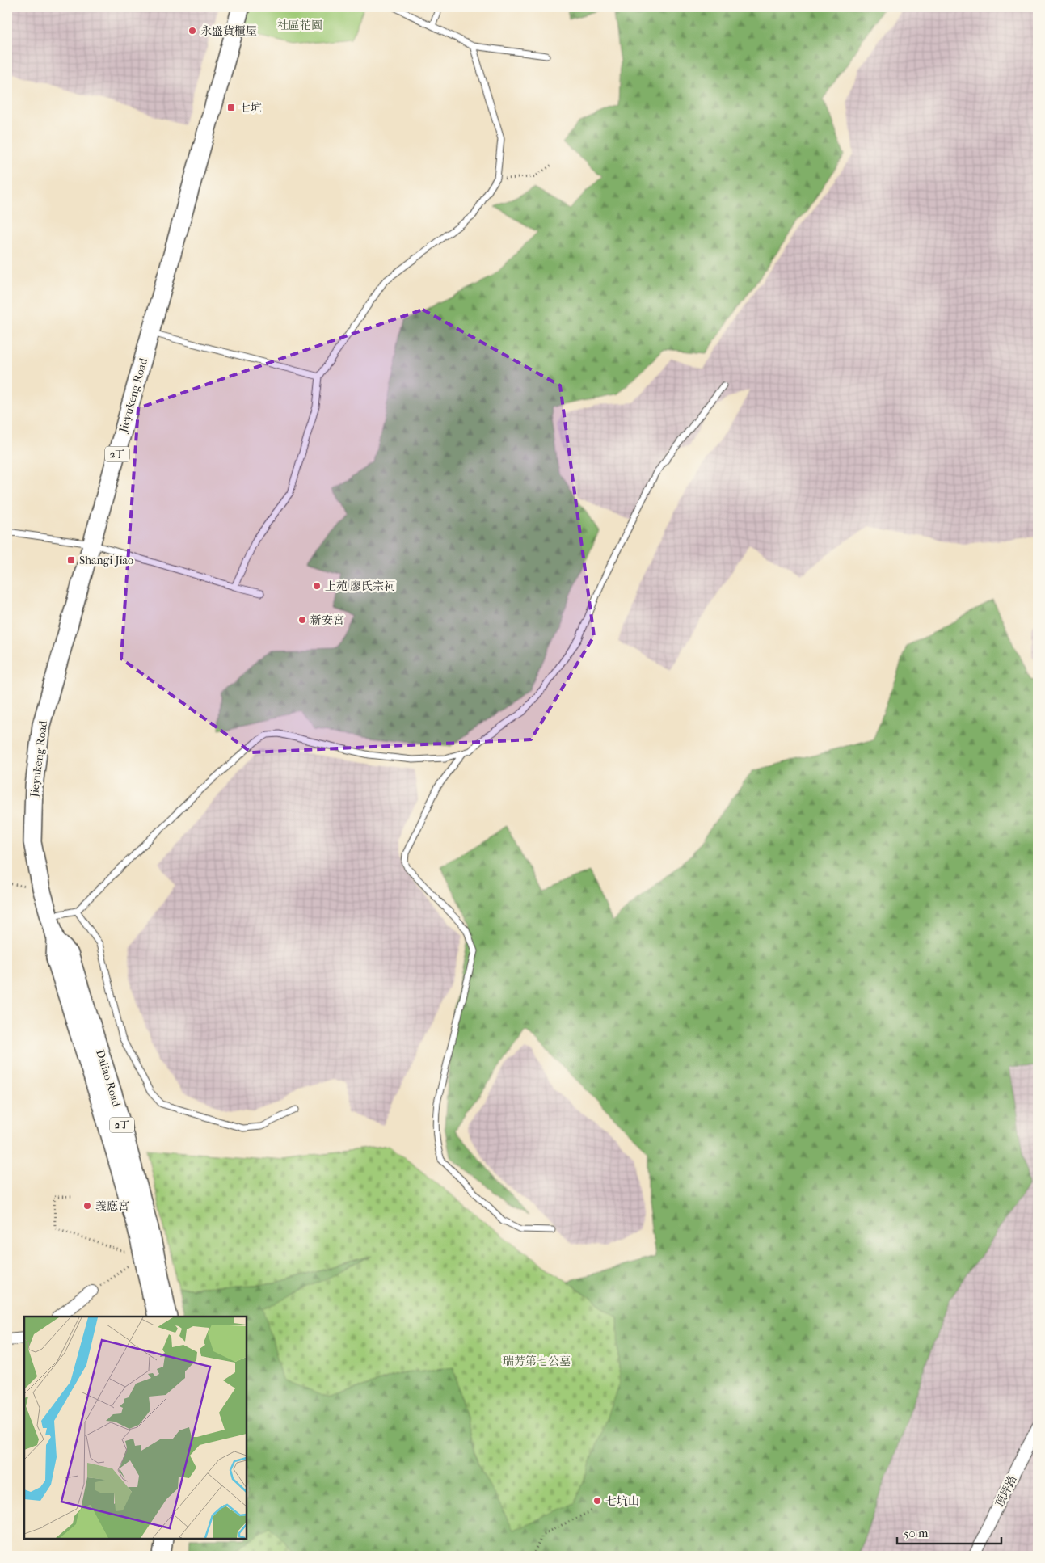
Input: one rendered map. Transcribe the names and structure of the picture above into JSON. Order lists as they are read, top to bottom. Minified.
{"streets":{"main road":["Jieyukeng Road","2丁","Daliao Road"],"street":["頂坪路"]},"crossings":[["Jieyukeng Road","Daliao Road"]],"parks":["社區花園","瑞芳第七公墓"],"places":{"other":["永盛貨櫃屋","上苑 廖氏宗祠","新安宮","義應宮","七坑山"],"transit":["七坑","Shangi Jiao"]},"scale_bar":"50 m"}
